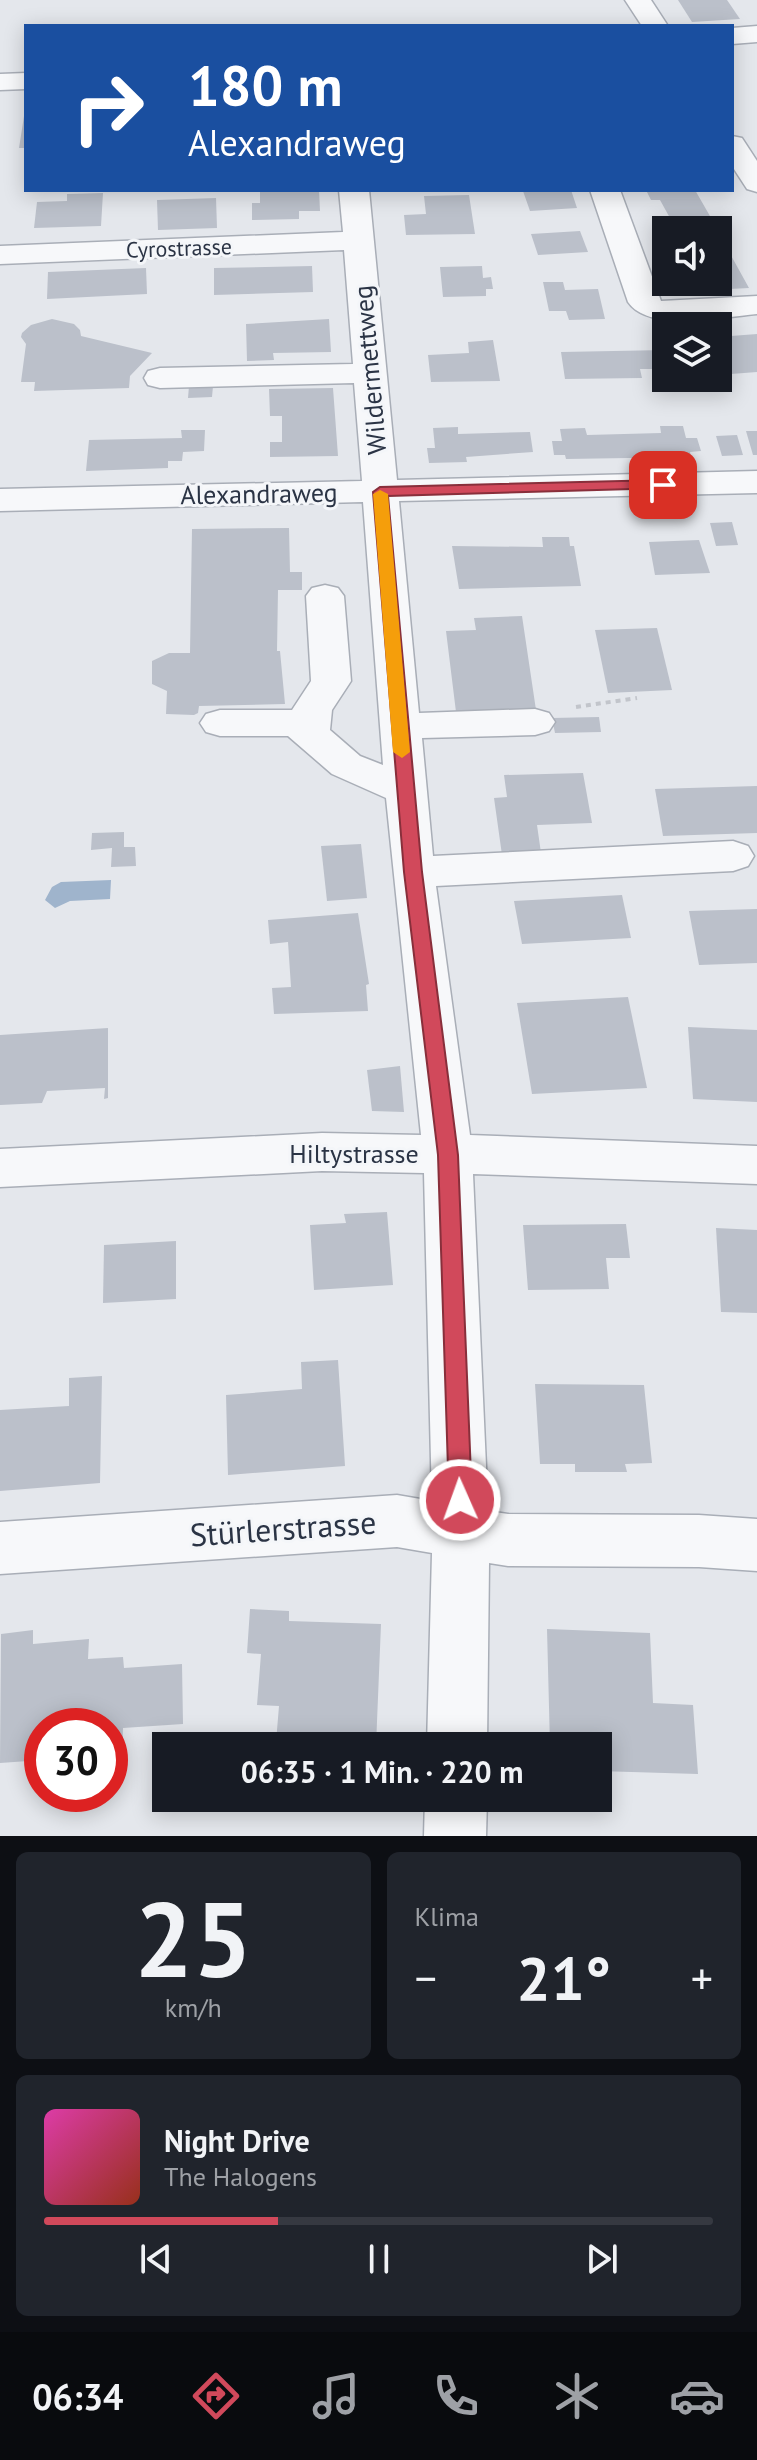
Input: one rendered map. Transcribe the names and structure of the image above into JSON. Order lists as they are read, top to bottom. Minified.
{"streets":{"street":["Cyrostrasse","Wildermettweg","Alexandraweg","Hiltystrasse","Stürlerstrasse"]},"crossings":[["Cyrostrasse","Wildermettweg"],["Wildermettweg","Alexandraweg"],["Wildermettweg","Hiltystrasse"],["Wildermettweg","Stürlerstrasse"]],"page":{"turn":["180 m","Alexandraweg"],"limit":"30","trip":"06:35 · 1 Min. · 220 m","tile":[["25","km/h"],"Klima"],"heat":["−","21°","+"],"song":["Night Drive","The Halogens"],"tabs":"06:34"}}
